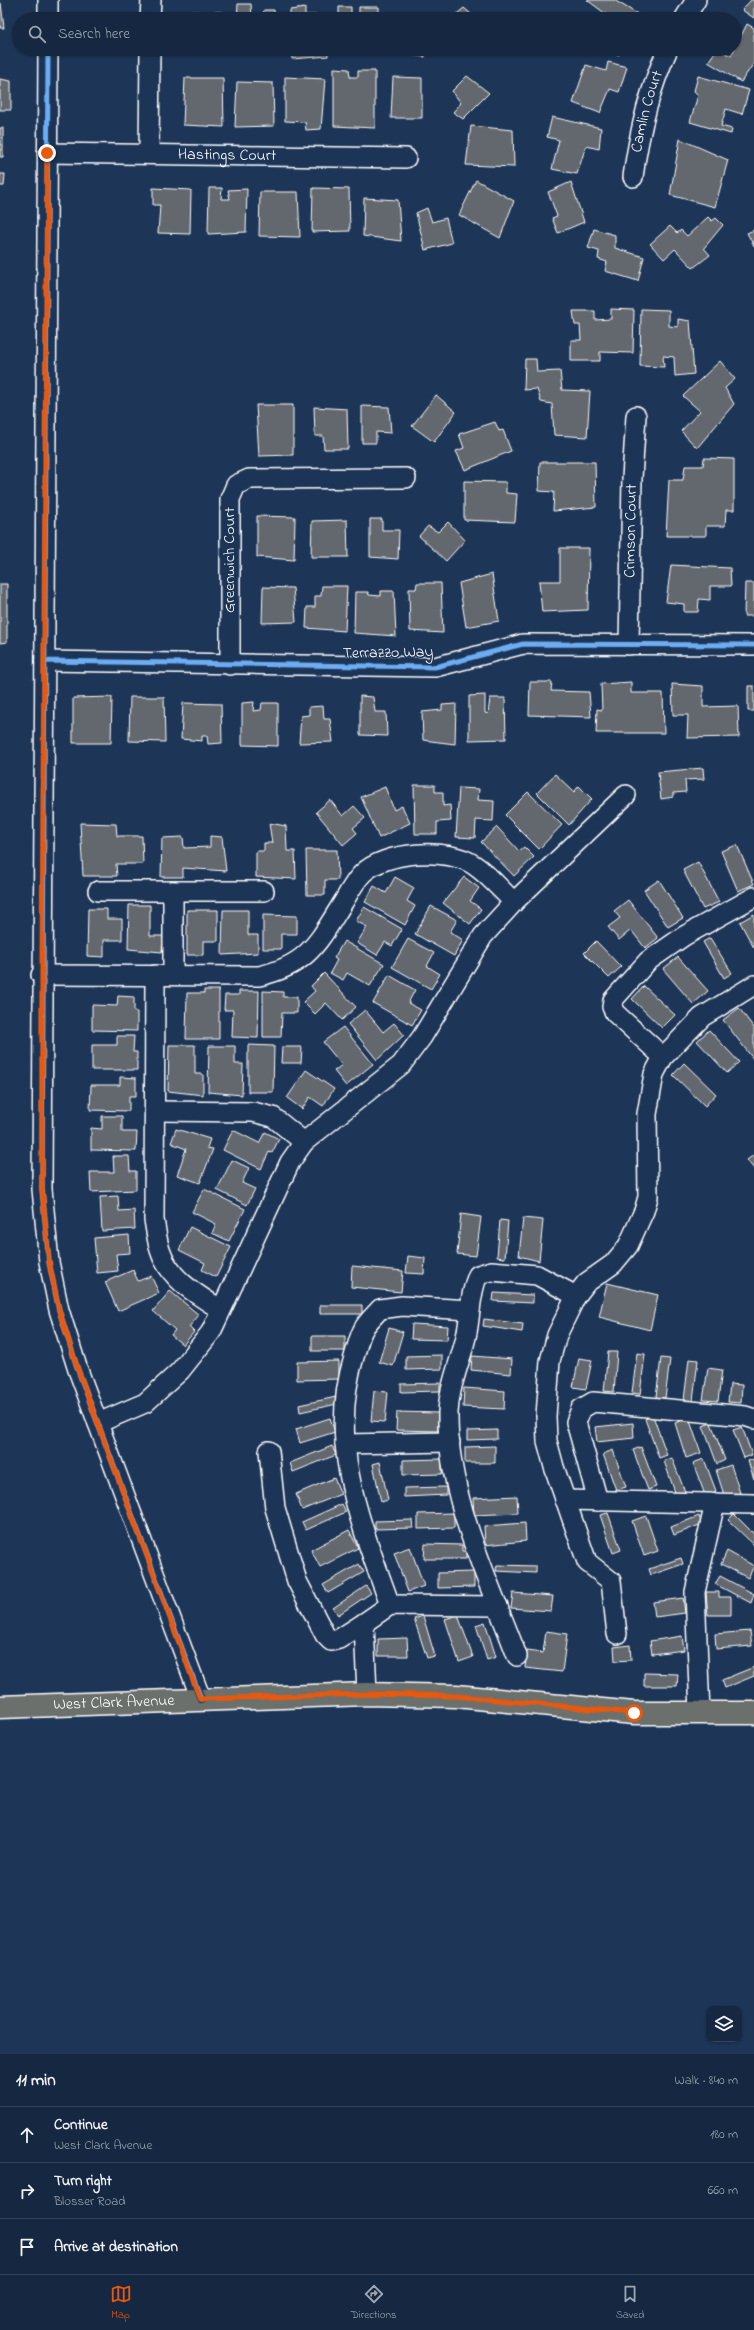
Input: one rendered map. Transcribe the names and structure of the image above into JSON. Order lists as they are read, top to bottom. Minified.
{"streets":{"main road":["West Clark Avenue"],"street":["Camlin Court","Hastings Court","Crimson Court","Greenwich Court","Terrazzo Way"]},"crossings":[["Crimson Court","Terrazzo Way"],["Greenwich Court","Terrazzo Way"]],"page":{"search":"Search here","heading":["11 min","Walk · 840 m"],"list":[["Continue","West Clark Avenue","180 m"],["Turn right","Blosser Road","660 m"],"Arrive at destination"],"nav":["Map","Directions","Saved"]}}
